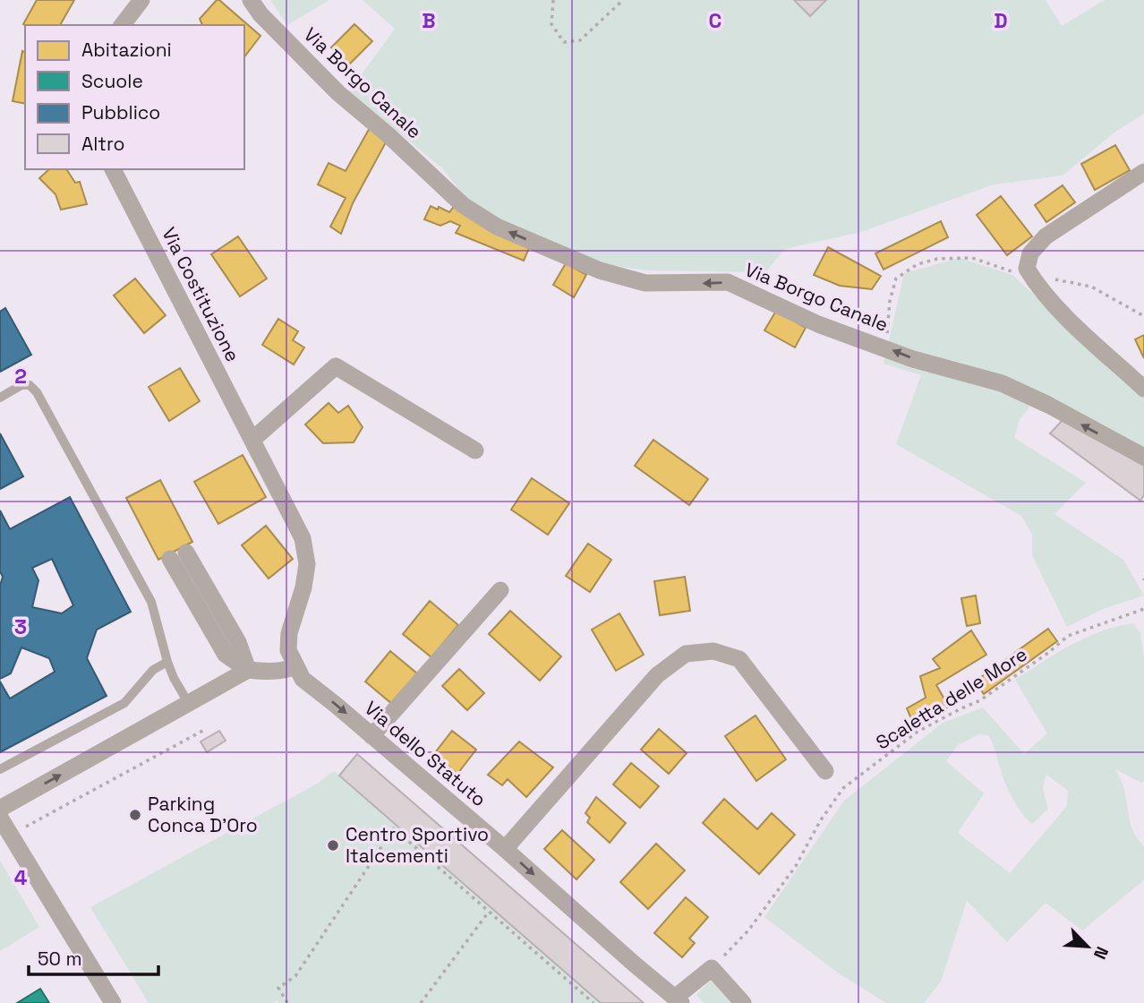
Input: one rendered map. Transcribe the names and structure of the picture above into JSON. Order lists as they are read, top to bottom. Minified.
{"streets":{"street":["Via Borgo Canale","Via Costituzione","Via dello Statuto"],"path":["Scaletta delle More"]},"crossings":[["Via Costituzione","Via dello Statuto"]],"one_way":["Via Borgo Canale","Via dello Statuto"],"places":["Parking Conca D'Oro","Centro Sportivo Italcementi"],"legend":["Abitazioni","Scuole","Pubblico","Altro"],"scale_bar":"50 m","north":"bottom right","grid":{"columns":["B","C","D"],"rows":["2","3","4"]}}
